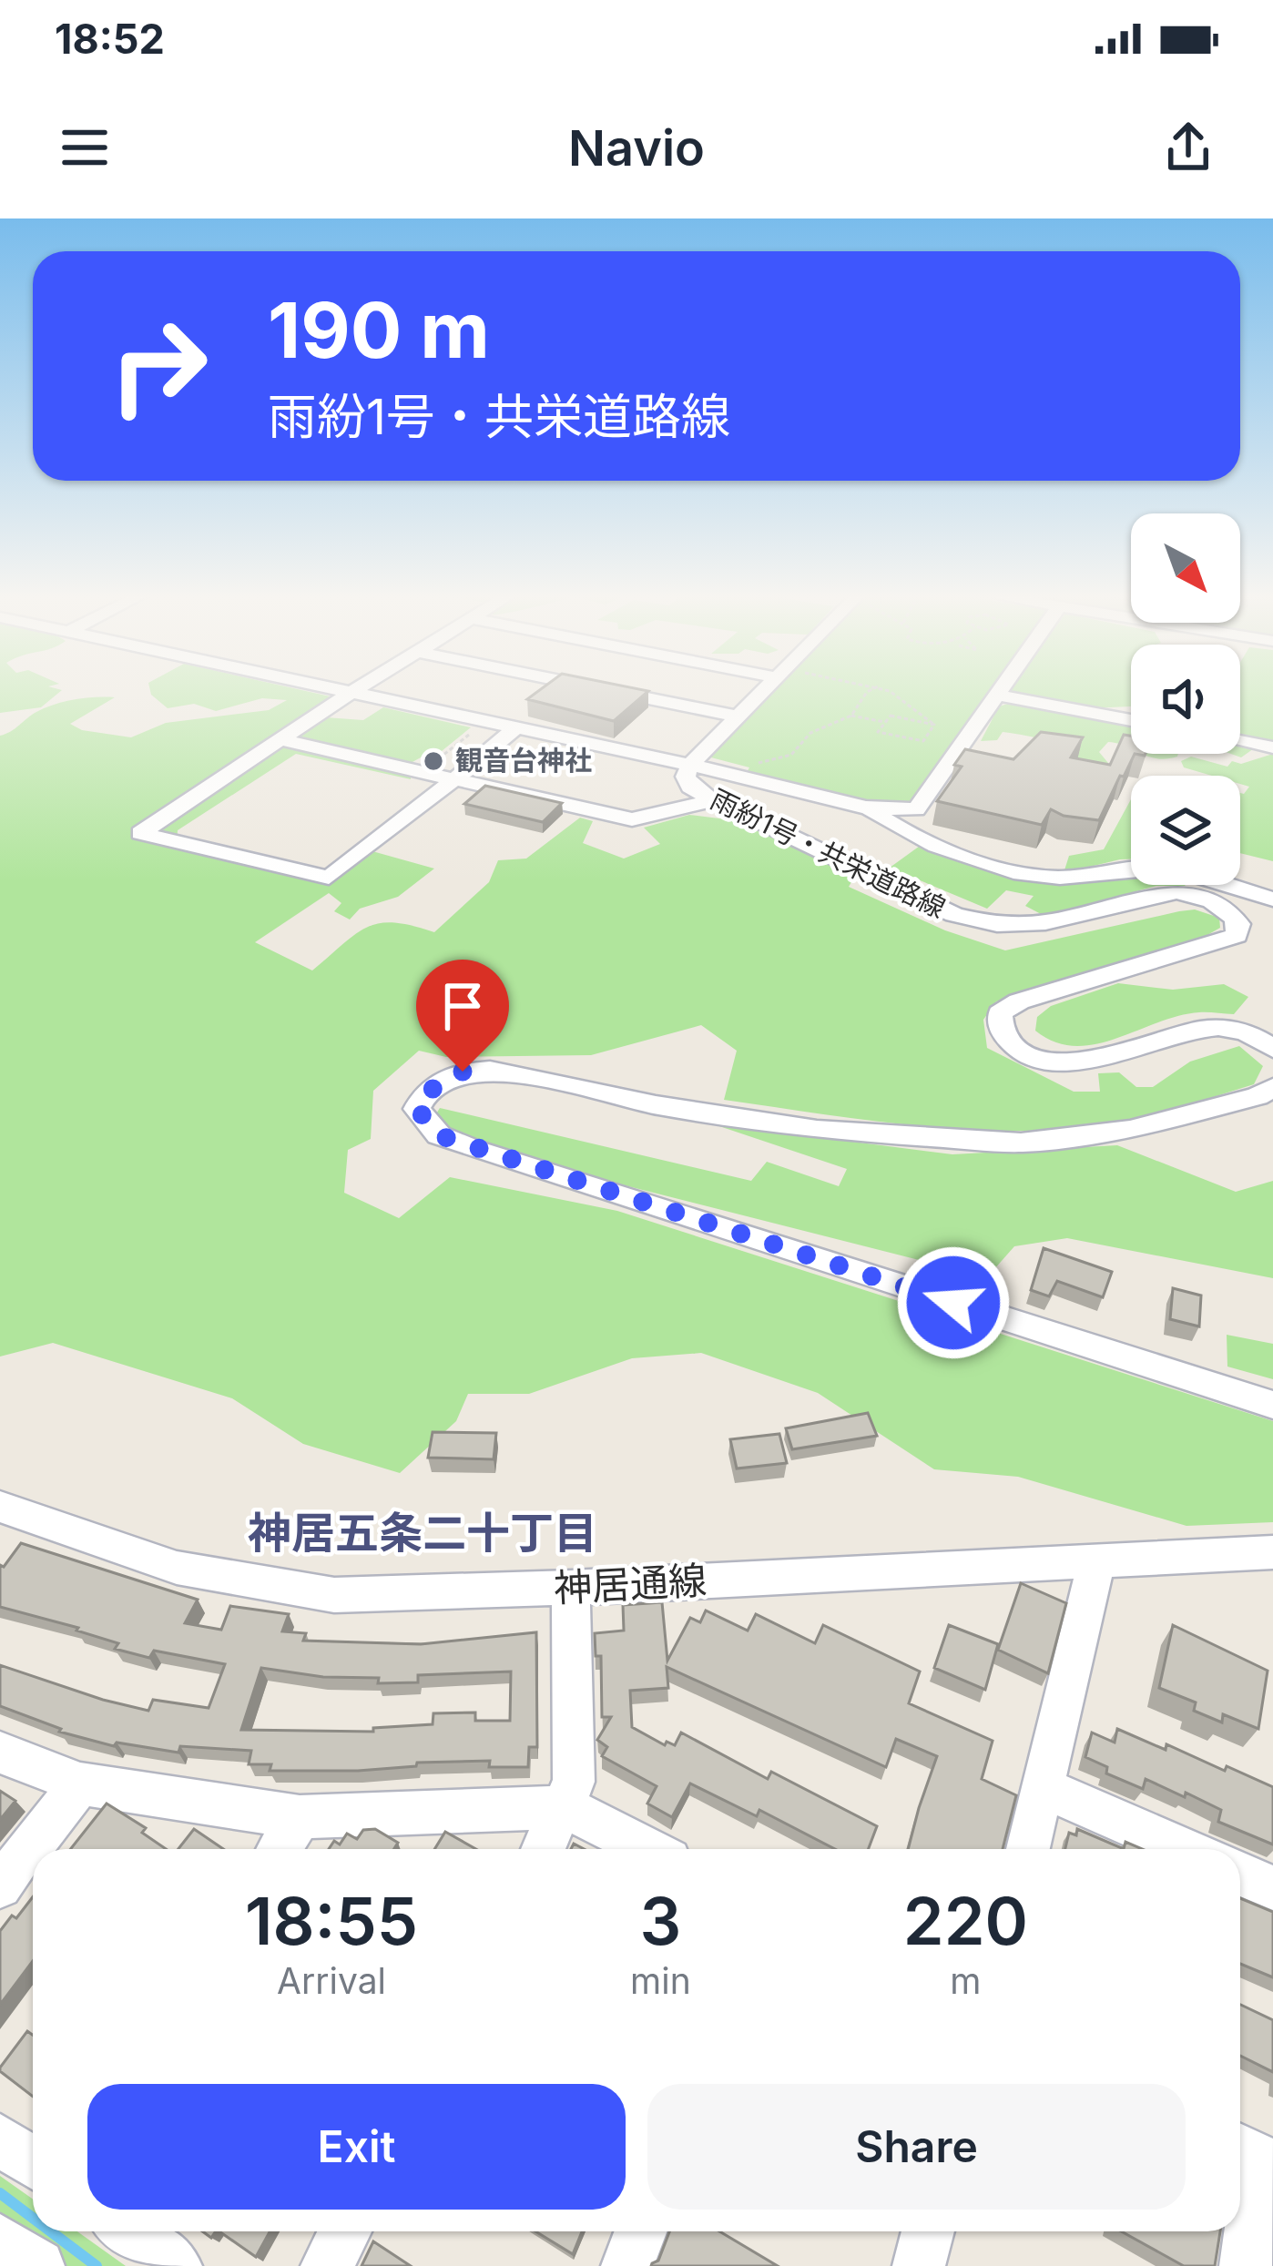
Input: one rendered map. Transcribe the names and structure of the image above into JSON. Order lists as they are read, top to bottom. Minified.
{"streets":{"street":["雨紛1号・共栄道路線","神居通線"]},"districts":["神居五条二十丁目"],"places":["観音台神社"],"north":"bottom right","page":{"status":"18:52","header":"Navio","turn":["190 m","雨紛1号・共栄道路線"],"eta":["18:55","Arrival","3","min","220","m"],"buttons":["Exit","Share"]}}
